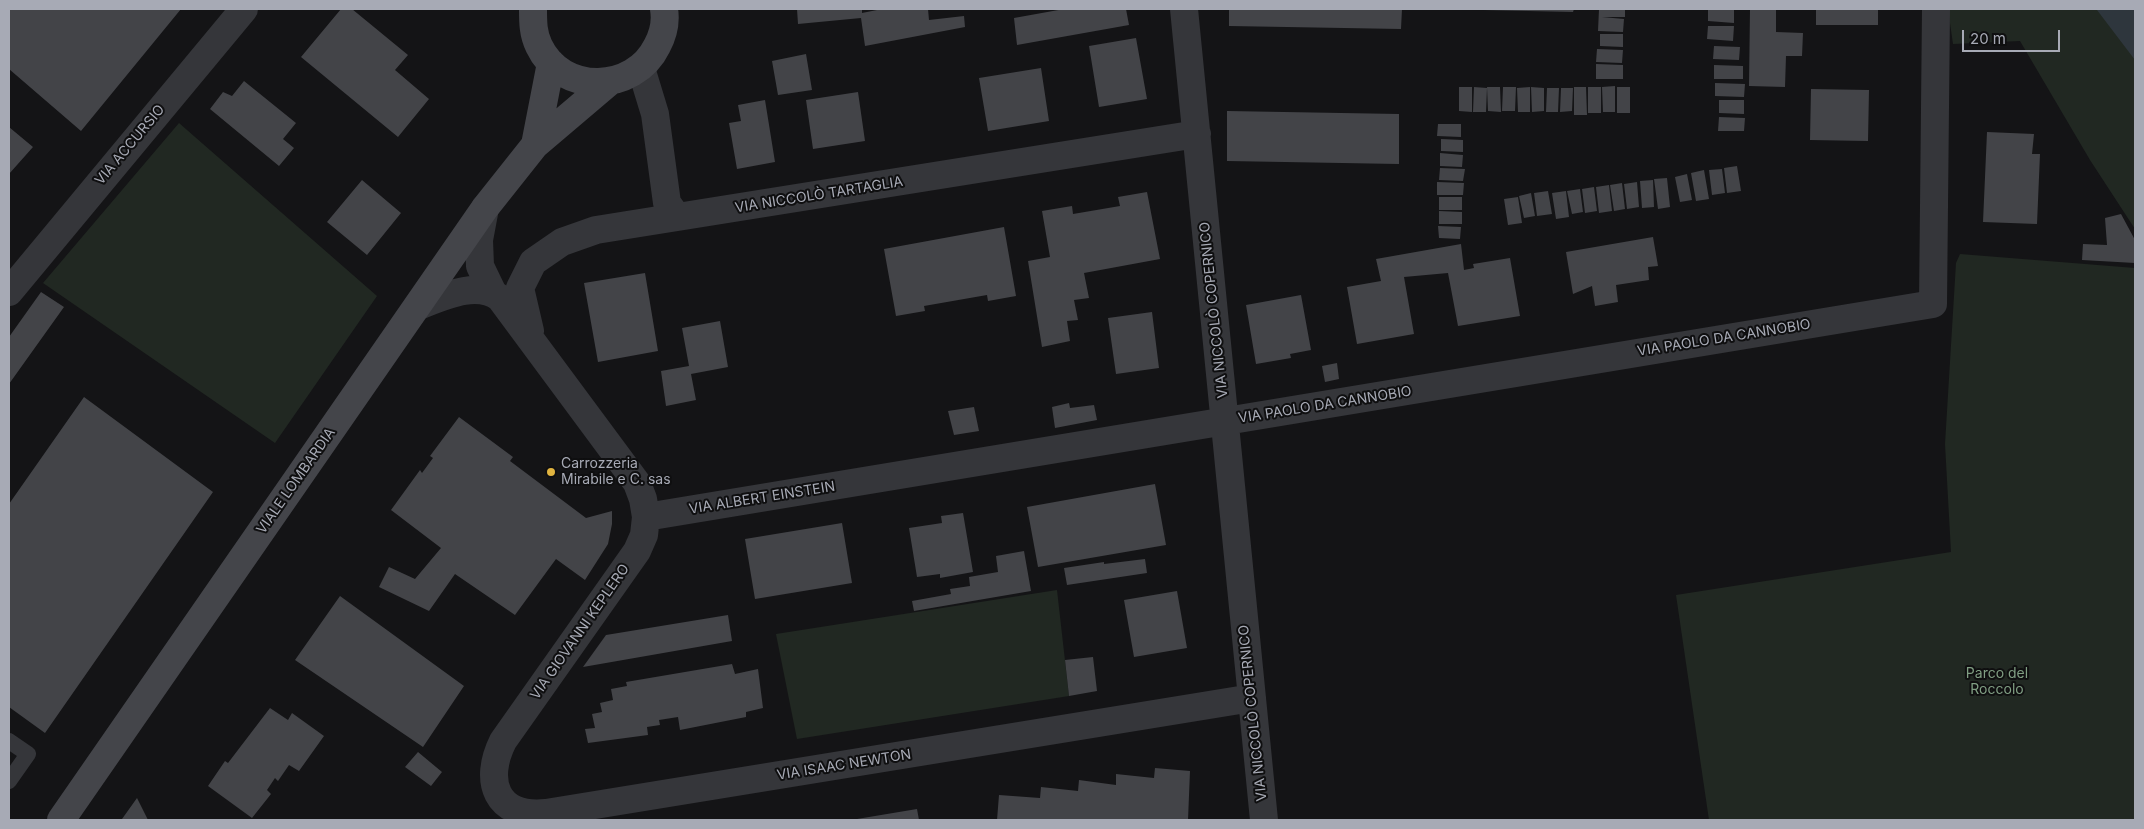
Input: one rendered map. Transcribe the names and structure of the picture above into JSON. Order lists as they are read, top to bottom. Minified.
{"streets":{"main road":["VIALE LOMBARDIA"],"street":["VIA ACCURSIO","VIA NICCOLÒ TARTAGLIA","VIA NICCOLÒ COPERNICO","VIA PAOLO DA CANNOBIO","VIA ALBERT EINSTEIN","VIA GIOVANNI KEPLERO","VIA ISAAC NEWTON"]},"crossings":[["VIA NICCOLÒ TARTAGLIA","VIA NICCOLÒ COPERNICO"],["VIA NICCOLÒ COPERNICO","VIA PAOLO DA CANNOBIO"],["VIA NICCOLÒ COPERNICO","VIA ALBERT EINSTEIN"],["VIA NICCOLÒ COPERNICO","VIA ISAAC NEWTON"],["VIA PAOLO DA CANNOBIO","VIA ALBERT EINSTEIN"],["VIA ALBERT EINSTEIN","VIA GIOVANNI KEPLERO"],["VIA GIOVANNI KEPLERO","VIA ISAAC NEWTON"]],"parks":["Parco del Roccolo"],"places":["Carrozzeria Mirabile e C. sas"],"scale_bar":"20 m"}
